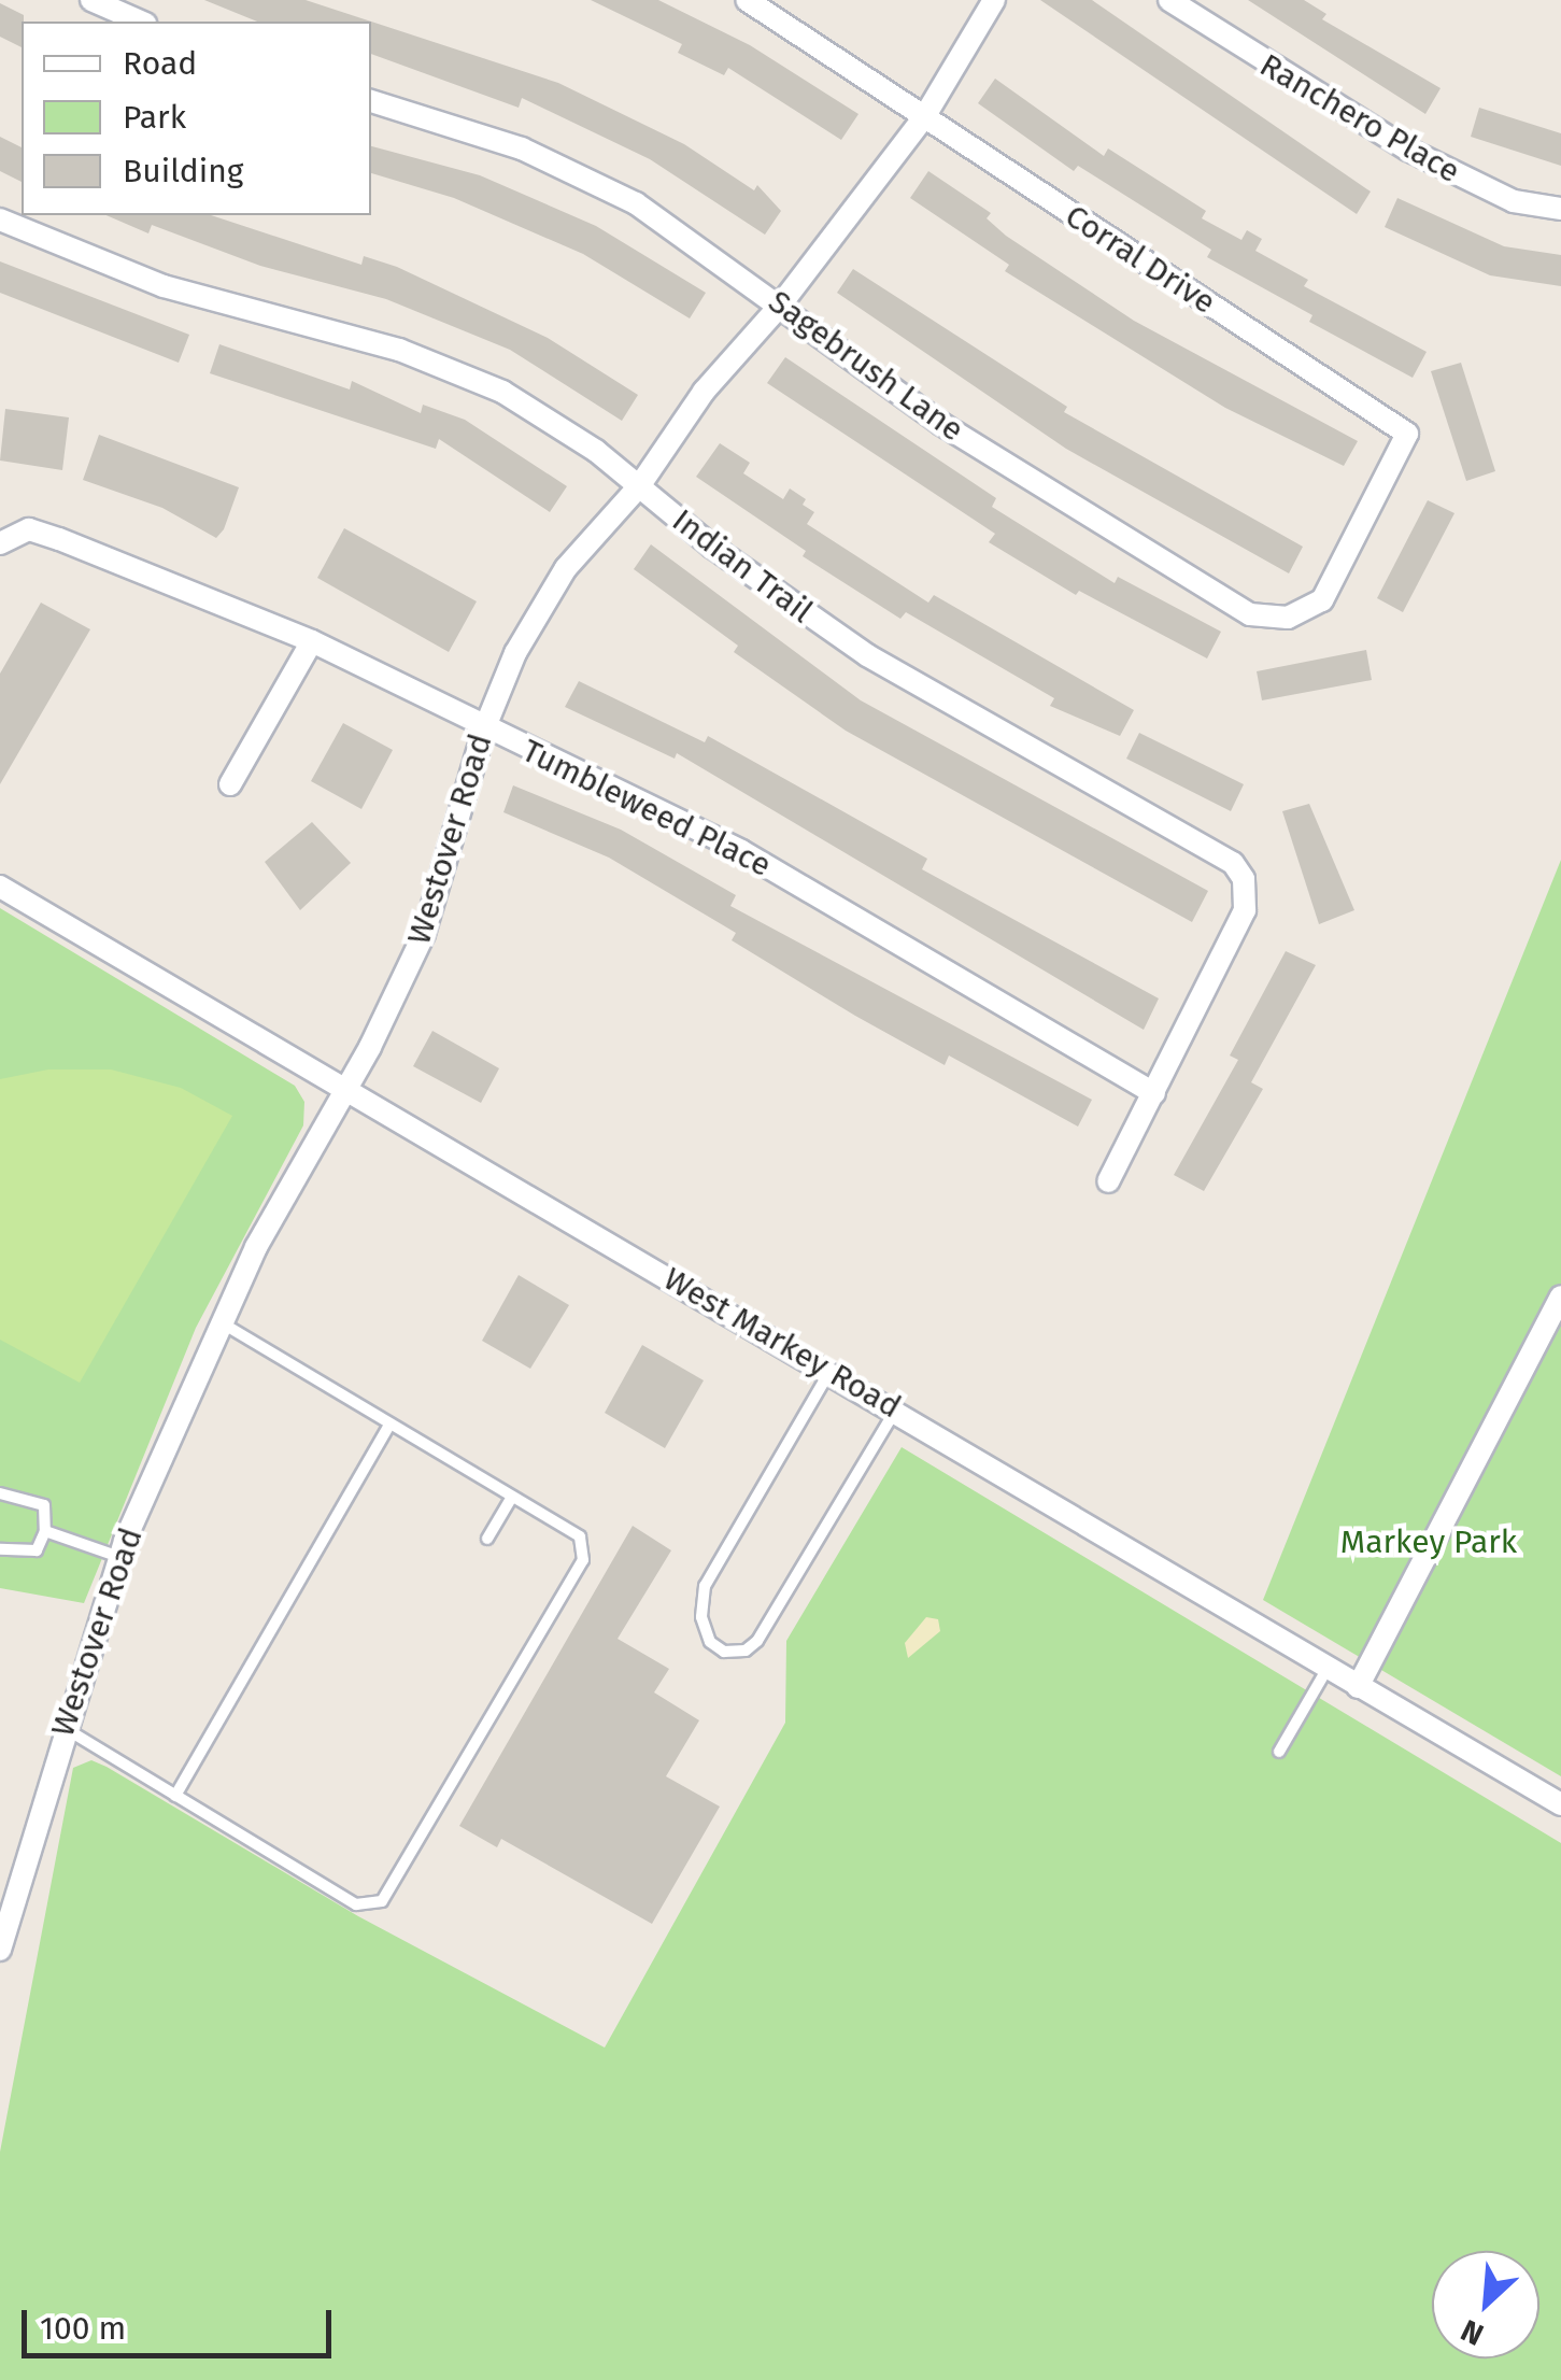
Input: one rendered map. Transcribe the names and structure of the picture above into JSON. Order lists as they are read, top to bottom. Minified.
{"streets":{"street":["Ranchero Place","Corral Drive","Sagebrush Lane","Indian Trail","Tumbleweed Place","Westover Road","West Markey Road"]},"crossings":[["Corral Drive","Sagebrush Lane"],["Corral Drive","Westover Road"],["Sagebrush Lane","Westover Road"],["Indian Trail","Tumbleweed Place"],["Indian Trail","Westover Road"],["Tumbleweed Place","Westover Road"],["Westover Road","West Markey Road"]],"parks":["Markey Park"],"legend":["Road","Park","Building"],"scale_bar":"100 m","north":"bottom left"}
